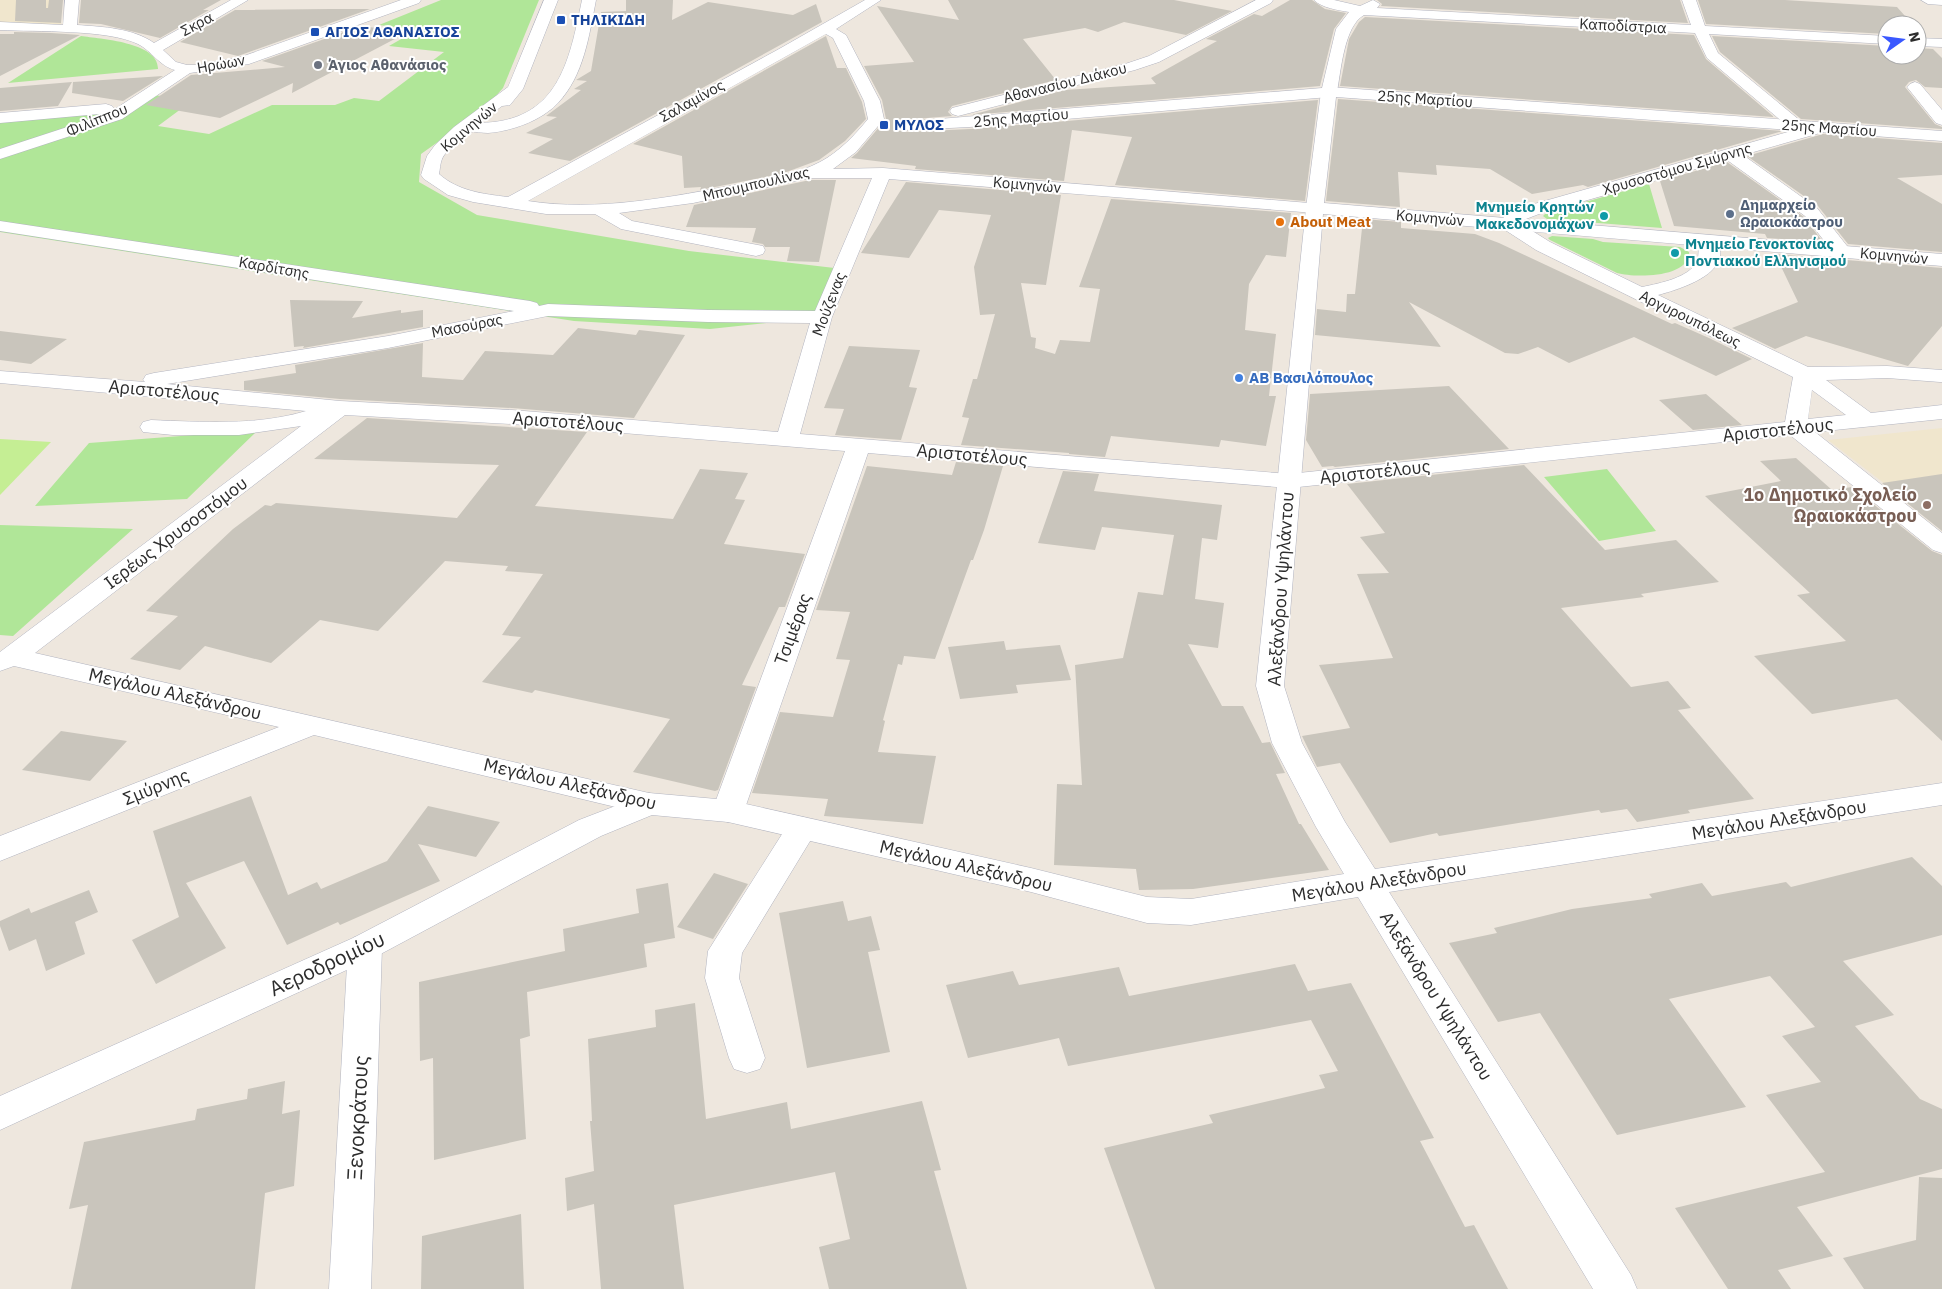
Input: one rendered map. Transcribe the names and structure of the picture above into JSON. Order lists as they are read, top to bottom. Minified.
{"streets":{"street":["Σκρα","Καποδίστρια","Ηρώων","Αθανασίου Διάκου","25ης Μαρτίου","Σαλαμίνος","Φιλίππου","Κομνηνών","Χρυσοστόμου Σμύρνης","Μπουμπουλίνας","Καρδίτσης","Μούζενας","Αργυρουπόλεως","Μασούρας","Αριστοτέλους","Ιερέως Χρυσοστόμου","Αλεξάνδρου Υψηλάντου","Τσιμέρας","Μεγάλου Αλεξάνδρου","Σμύρνης","Αεροδρομίου","Ξενοκράτους"]},"crossings":[["Σκρα","Ηρώων"],["Καποδίστρια","Αλεξάνδρου Υψηλάντου"],["Ηρώων","Φιλίππου"],["Αθανασίου Διάκου","25ης Μαρτίου"],["Αθανασίου Διάκου","Μπουμπουλίνας"],["25ης Μαρτίου","Χρυσοστόμου Σμύρνης"],["25ης Μαρτίου","Αλεξάνδρου Υψηλάντου"],["Σαλαμίνος","Κομνηνών"],["Σαλαμίνος","Μπουμπουλίνας"],["Κομνηνών","Χρυσοστόμου Σμύρνης"],["Κομνηνών","Μπουμπουλίνας"],["Κομνηνών","Μούζενας"],["Κομνηνών","Αργυρουπόλεως"],["Κομνηνών","Αλεξάνδρου Υψηλάντου"],["Χρυσοστόμου Σμύρνης","Αργυρουπόλεως"],["Καρδίτσης","Μασούρας"],["Μούζενας","Μασούρας"],["Μούζενας","Αριστοτέλους"],["Αργυρουπόλεως","Αριστοτέλους"],["Μασούρας","Αριστοτέλους"],["Αριστοτέλους","Ιερέως Χρυσοστόμου"],["Αριστοτέλους","Αλεξάνδρου Υψηλάντου"],["Αριστοτέλους","Τσιμέρας"],["Ιερέως Χρυσοστόμου","Μεγάλου Αλεξάνδρου"],["Αλεξάνδρου Υψηλάντου","Μεγάλου Αλεξάνδρου"],["Τσιμέρας","Μεγάλου Αλεξάνδρου"],["Μεγάλου Αλεξάνδρου","Σμύρνης"],["Μεγάλου Αλεξάνδρου","Αεροδρομίου"],["Αεροδρομίου","Ξενοκράτους"]],"places":{"transit":["ΤΗΛΙΚΙΔΗ","ΑΓΙΟΣ ΑΘΑΝΑΣΙΟΣ","ΜΥΛΟΣ"],"other":["Άγιος Αθανάσιος","Δημαρχείο Ωραιοκάστρου","Μνημείο Κρητών Μακεδονομάχων","About Meat","Μνημείο Γενοκτονίας Ποντιακού Ελληνισμού","ΑΒ Βασιλόπουλος","1ο Δημοτικό Σχολείο Ωραιοκάστρου"]},"north":"right"}
